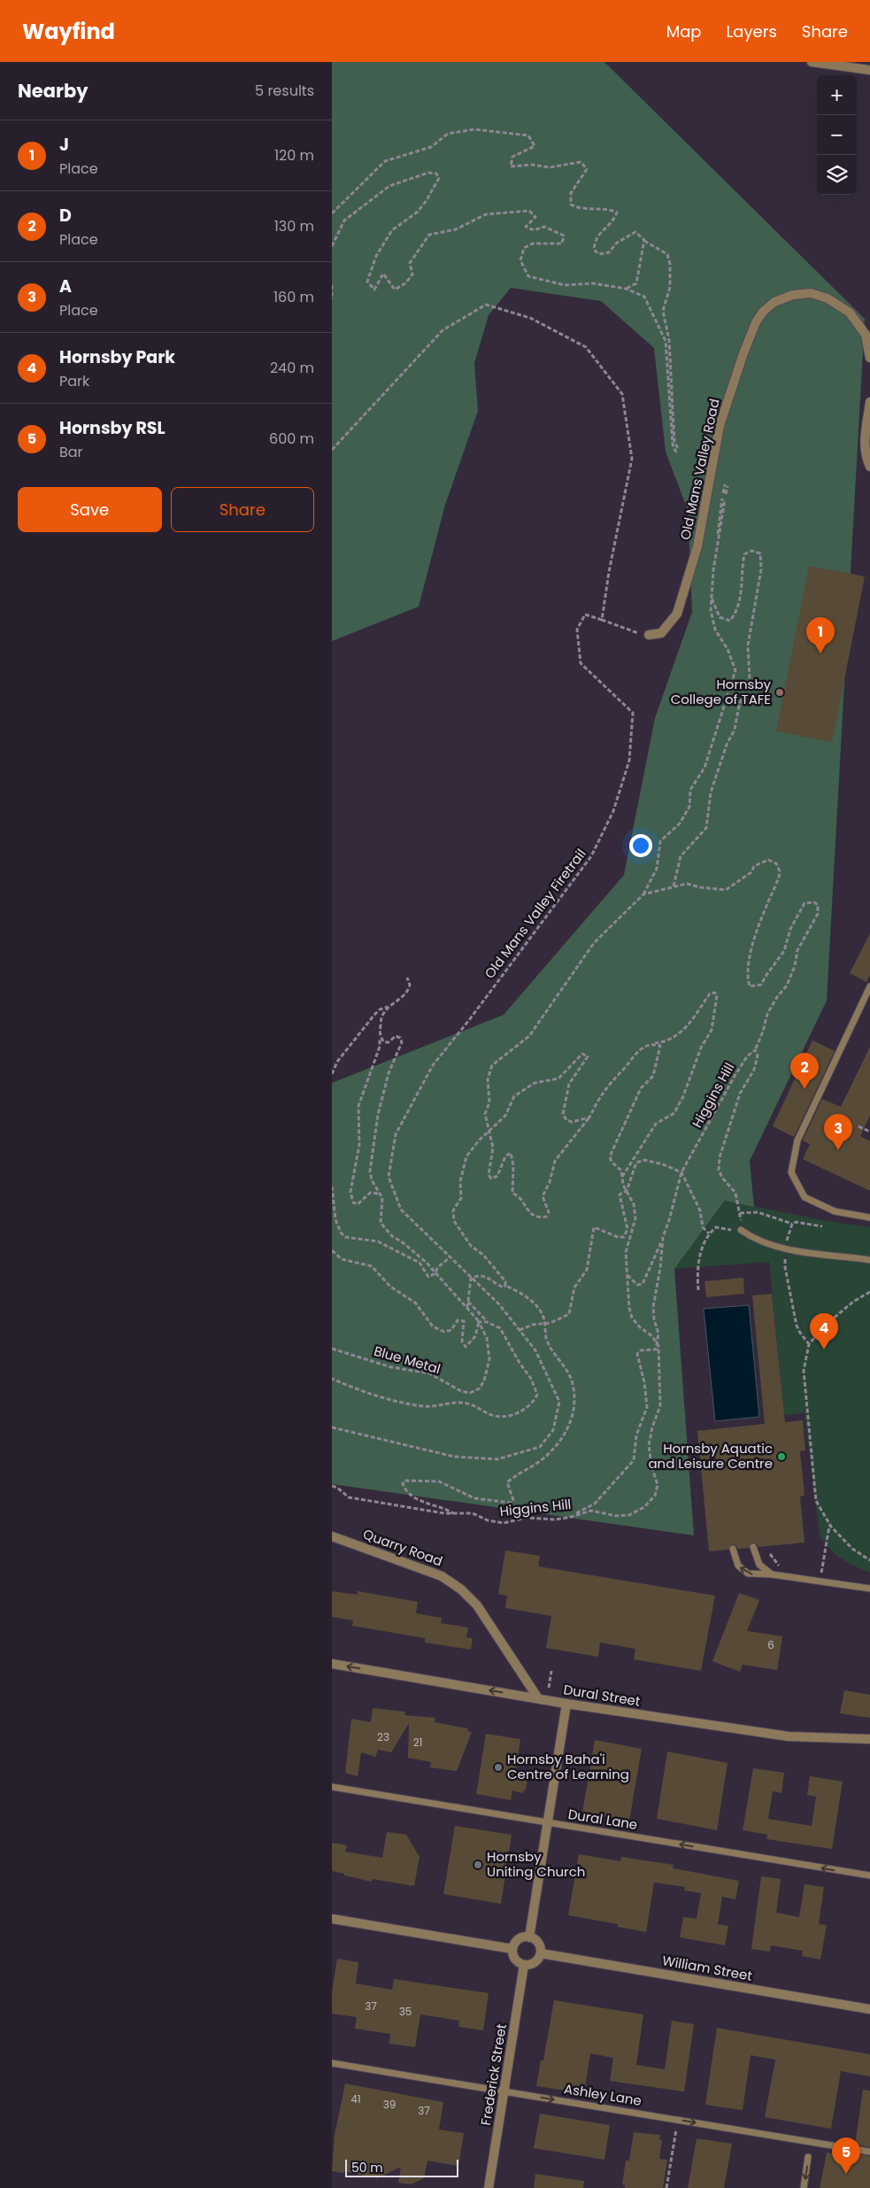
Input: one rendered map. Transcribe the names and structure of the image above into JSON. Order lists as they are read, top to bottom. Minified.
{"streets":{"street":["Old Mans Valley Road","Quarry Road","Dural Street","William Street","Frederick Street"],"lane":["Dural Lane","Ashley Lane"],"path":["Old Mans Valley Firetrail","Higgins Hill","Blue Metal"]},"crossings":[["Quarry Road","Dural Street"],["William Street","Frederick Street"],["Frederick Street","Ashley Lane"]],"one_way":["Dural Street","Dural Lane","Ashley Lane"],"places":["Hornsby College of TAFE","Hornsby Aquatic and Leisure Centre","Hornsby Baha'i Centre of Learning","Hornsby Uniting Church"],"house_numbers":["6","23","21","37","35","41","39","37"],"scale_bar":"50 m","page":{"header":"Wayfind","nav":["Map","Layers","Share"],"heading":["Nearby","5 results"],"map_buttons":["+","−"],"list":[{"mark":"1","name":"J","note":"Place","value":"120 m"},{"mark":"2","name":"D","note":"Place","value":"130 m"},{"mark":"3","name":"A","note":"Place","value":"160 m"},{"mark":"4","name":"Hornsby Park","note":"Park","value":"240 m"},{"mark":"5","name":"Hornsby RSL","note":"Bar","value":"600 m"}],"buttons":["Save","Share"],"pins":["1","2","3","4","5"],"scale":"50 m"}}
